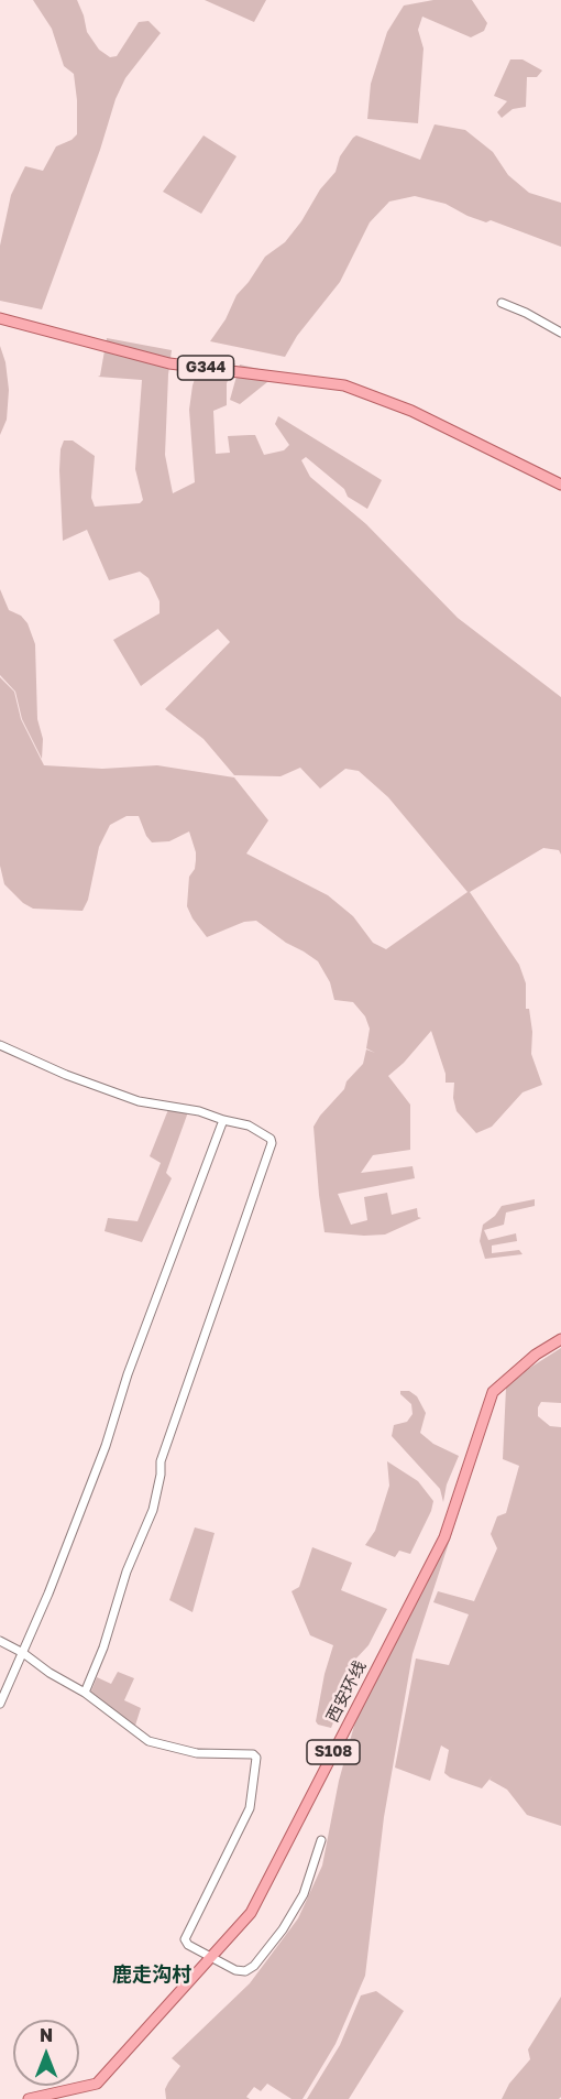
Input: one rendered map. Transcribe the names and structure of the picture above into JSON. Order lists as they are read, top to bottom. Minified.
{"streets":{"main road":["G344","西安环线","S108"]},"districts":["鹿走沟村"],"north":"top"}
